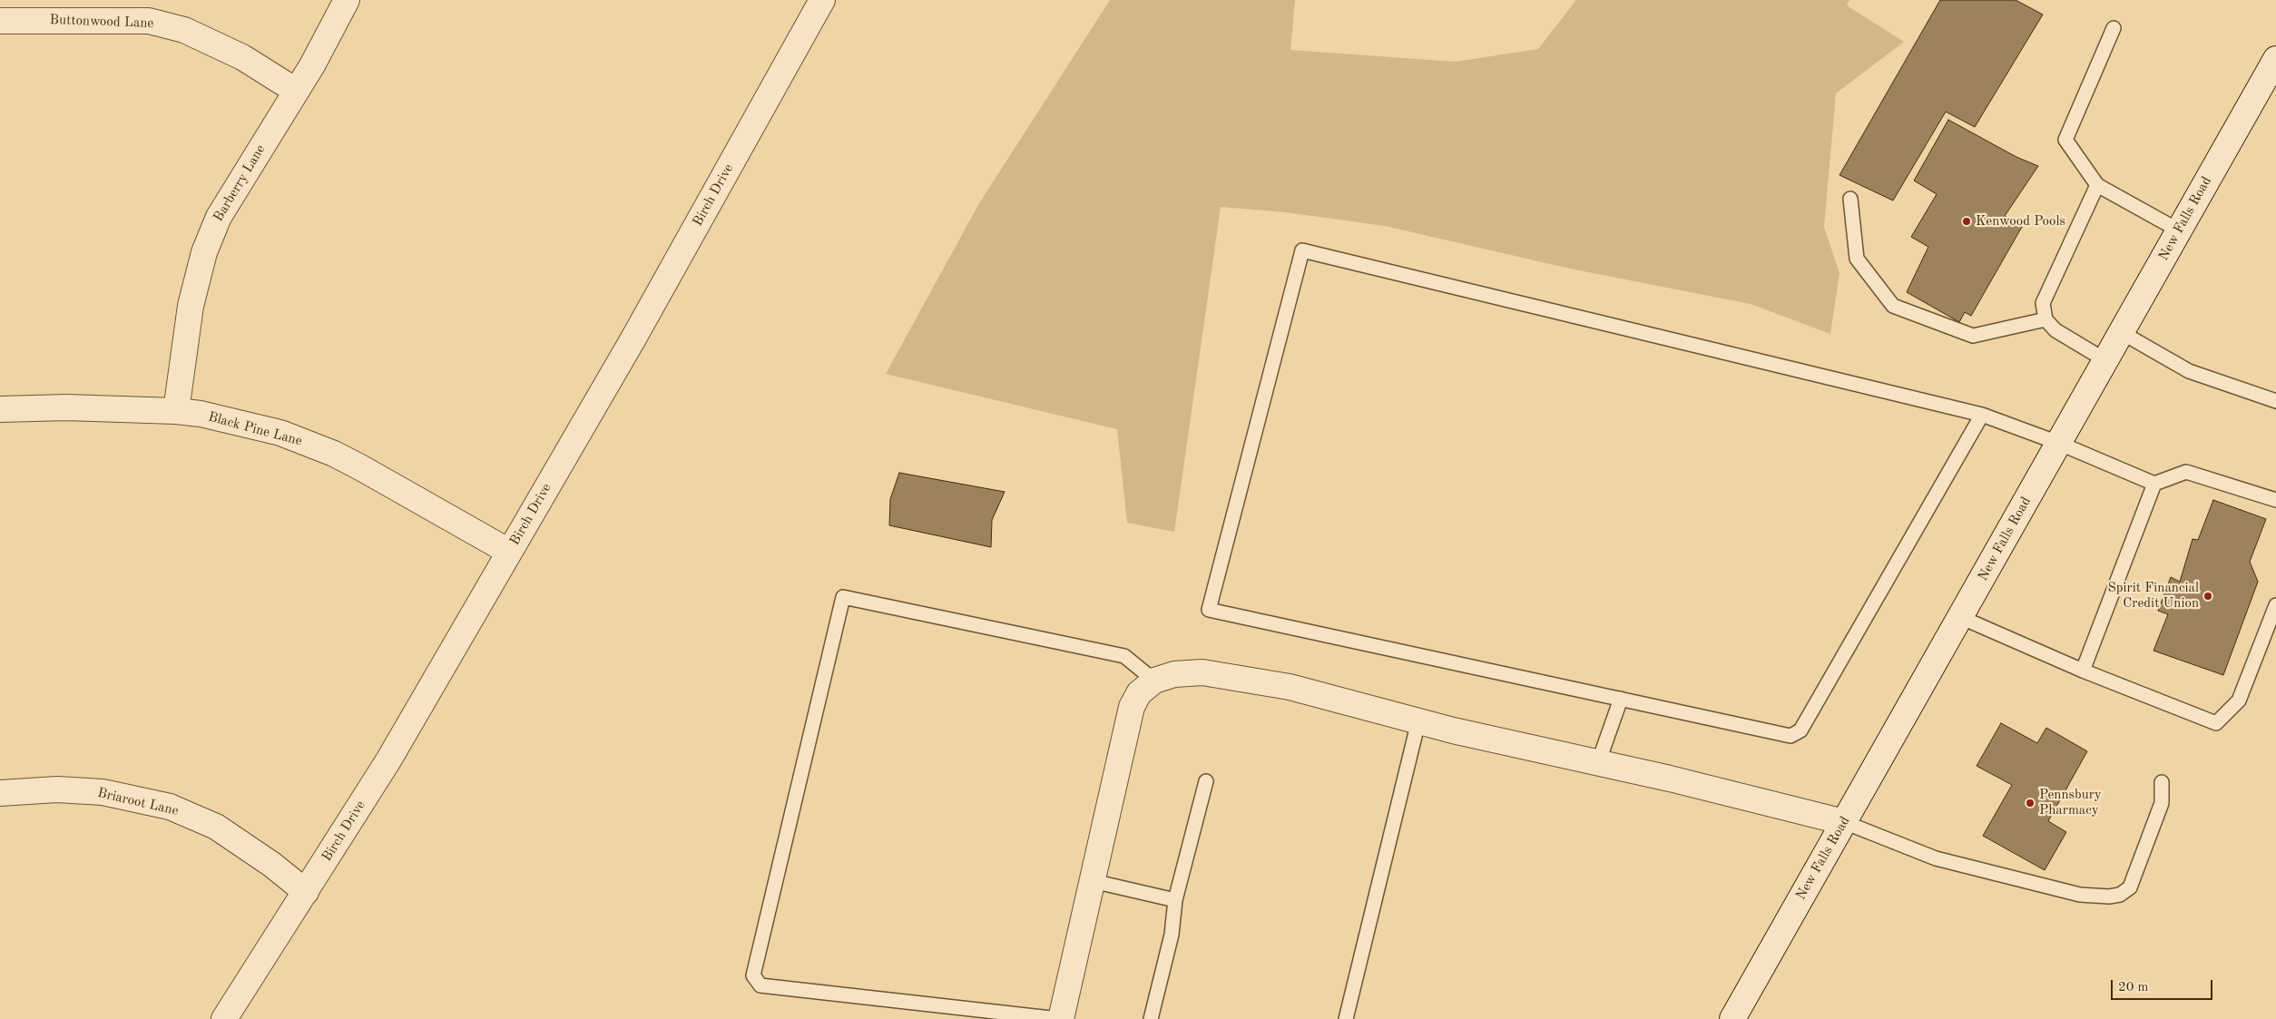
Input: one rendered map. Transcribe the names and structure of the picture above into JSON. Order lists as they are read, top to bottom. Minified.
{"streets":{"street":["Buttonwood Lane","Barberry Lane","Birch Drive","New Falls Road","Black Pine Lane","Briaroot Lane"]},"crossings":[["Buttonwood Lane","Barberry Lane"],["Barberry Lane","Black Pine Lane"],["Birch Drive","Black Pine Lane"],["Birch Drive","Briaroot Lane"]],"places":["Kenwood Pools","Spirit Financial Credit Union","Pennsbury Pharmacy"],"scale_bar":"20 m"}
